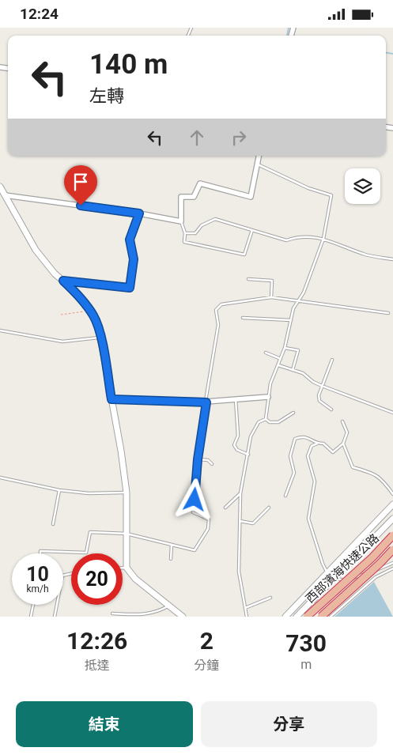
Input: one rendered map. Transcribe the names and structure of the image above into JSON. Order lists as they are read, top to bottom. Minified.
{"streets":{"highway":["西部濱海快速公路"]},"page":{"status":"12:24","turn":["140 m","左轉"],"speed":"10 km/h","limit":"20","eta":["12:26","抵達","2","分鐘","730","m"],"buttons":["結束","分享"]}}
